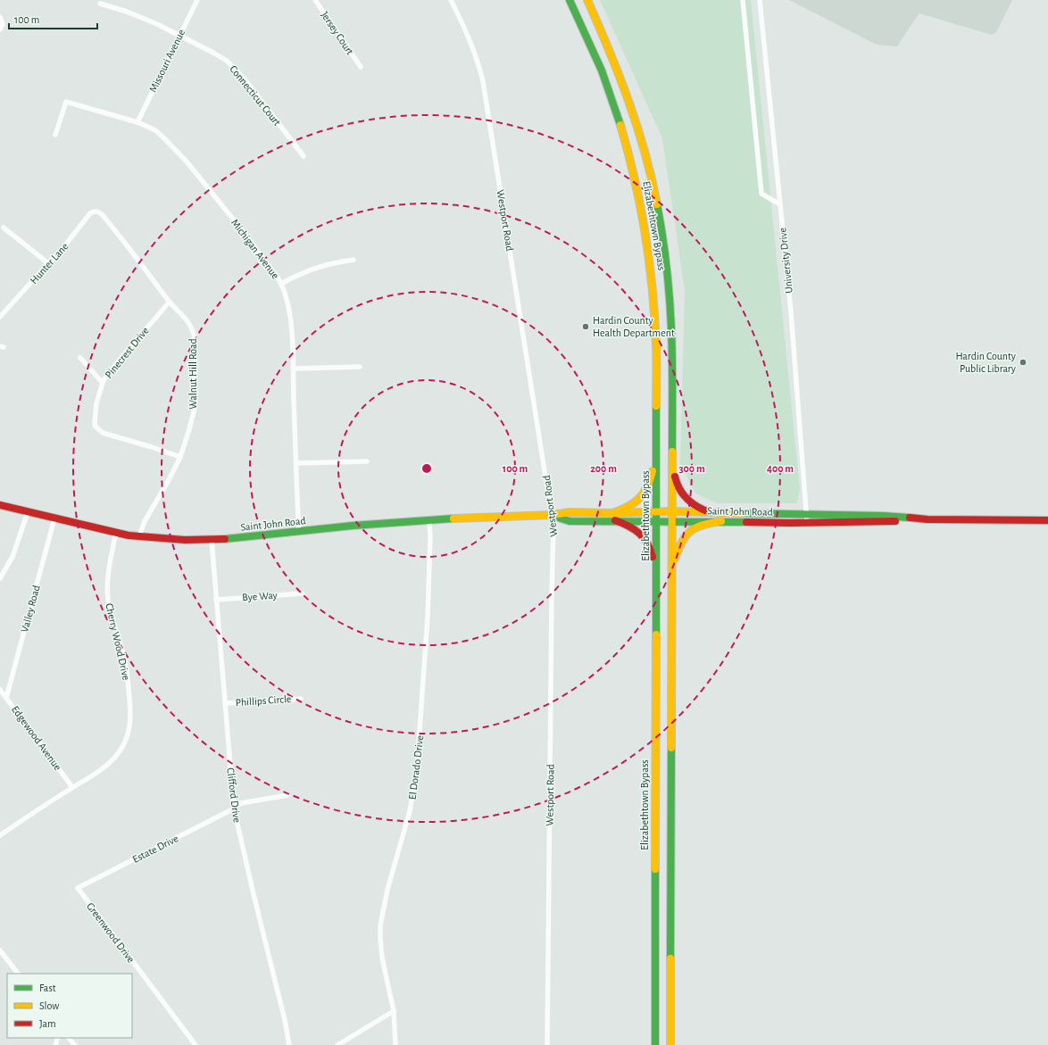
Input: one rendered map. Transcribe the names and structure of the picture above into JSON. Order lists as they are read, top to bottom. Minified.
{"streets":{"main road":["Elizabethtown Bypass","Saint John Road"],"street":["Jersey Court","Missouri Avenue","Connecticut Court","Westport Road","Michigan Avenue","University Drive","Hunter Lane","Pinecrest Drive","Walnut Hill Road","Bye Way","Valley Road","Cherry Wood Drive","Phillips Circle","Edgewood Avenue","El Dorado Drive","Clifford Drive","Estate Drive","Greenwood Drive"]},"crossings":[["Missouri Avenue","Connecticut Court"],["Missouri Avenue","Michigan Avenue"],["Westport Road","Saint John Road"],["Elizabethtown Bypass","Saint John Road"],["Michigan Avenue","Saint John Road"],["University Drive","Saint John Road"],["Hunter Lane","Walnut Hill Road"],["Pinecrest Drive","Walnut Hill Road"],["Walnut Hill Road","Saint John Road"],["Saint John Road","Valley Road"],["Saint John Road","Cherry Wood Drive"],["Saint John Road","El Dorado Drive"],["Saint John Road","Clifford Drive"],["Bye Way","Clifford Drive"],["Valley Road","Edgewood Avenue"],["Cherry Wood Drive","Edgewood Avenue"],["Phillips Circle","Clifford Drive"],["Clifford Drive","Estate Drive"],["Estate Drive","Greenwood Drive"]],"places":["Hardin County Health Department","Hardin County Public Library"],"legend":["Fast","Slow","Jam"],"scale_bar":"100 m","rings":["100 m","200 m","300 m","400 m"]}
